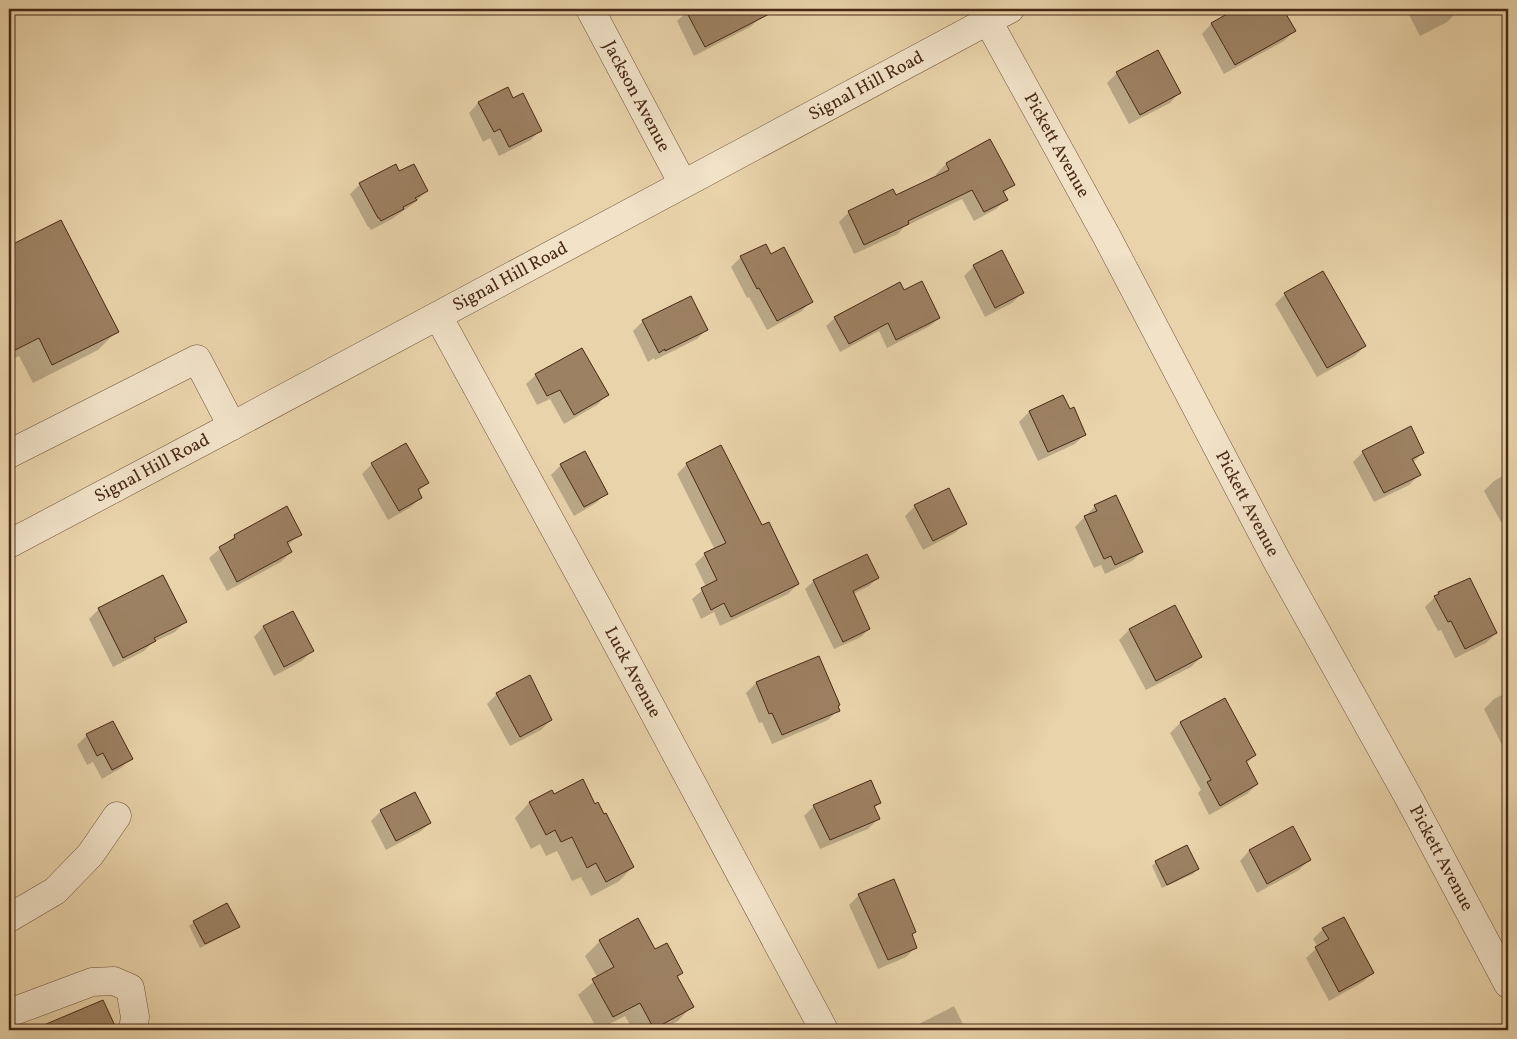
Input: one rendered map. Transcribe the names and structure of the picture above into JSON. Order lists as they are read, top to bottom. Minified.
{"streets":{"street":["Signal Hill Road","Jackson Avenue","Pickett Avenue","Luck Avenue"]},"crossings":[["Signal Hill Road","Jackson Avenue"],["Signal Hill Road","Pickett Avenue"],["Signal Hill Road","Luck Avenue"]]}
